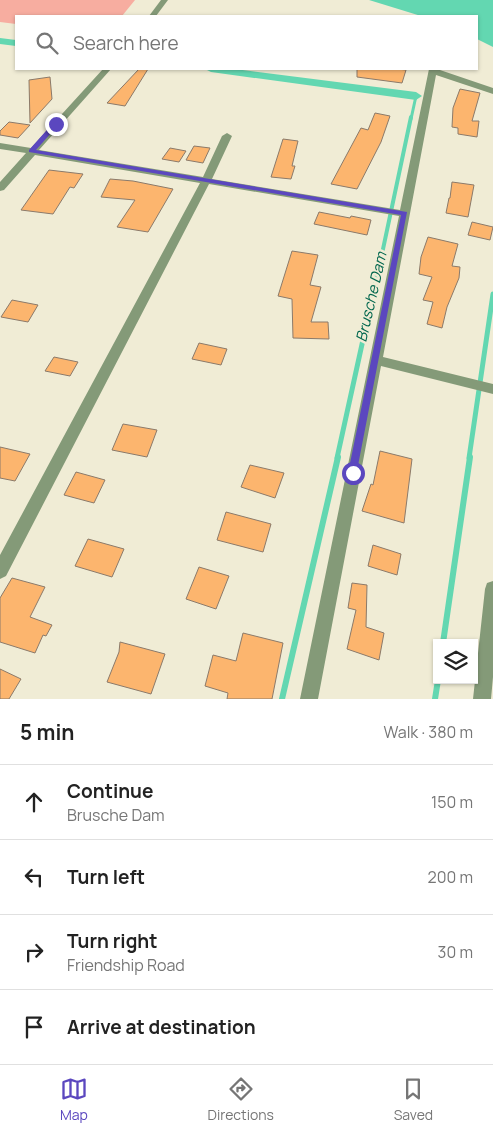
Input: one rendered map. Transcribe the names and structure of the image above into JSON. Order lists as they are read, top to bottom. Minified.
{"water":["Brusche Dam"],"page":{"search":"Search here","heading":["5 min","Walk · 380 m"],"list":[["Continue","Brusche Dam","150 m"],["Turn left","200 m"],["Turn right","Friendship Road","30 m"],"Arrive at destination"],"nav":["Map","Directions","Saved"]}}
